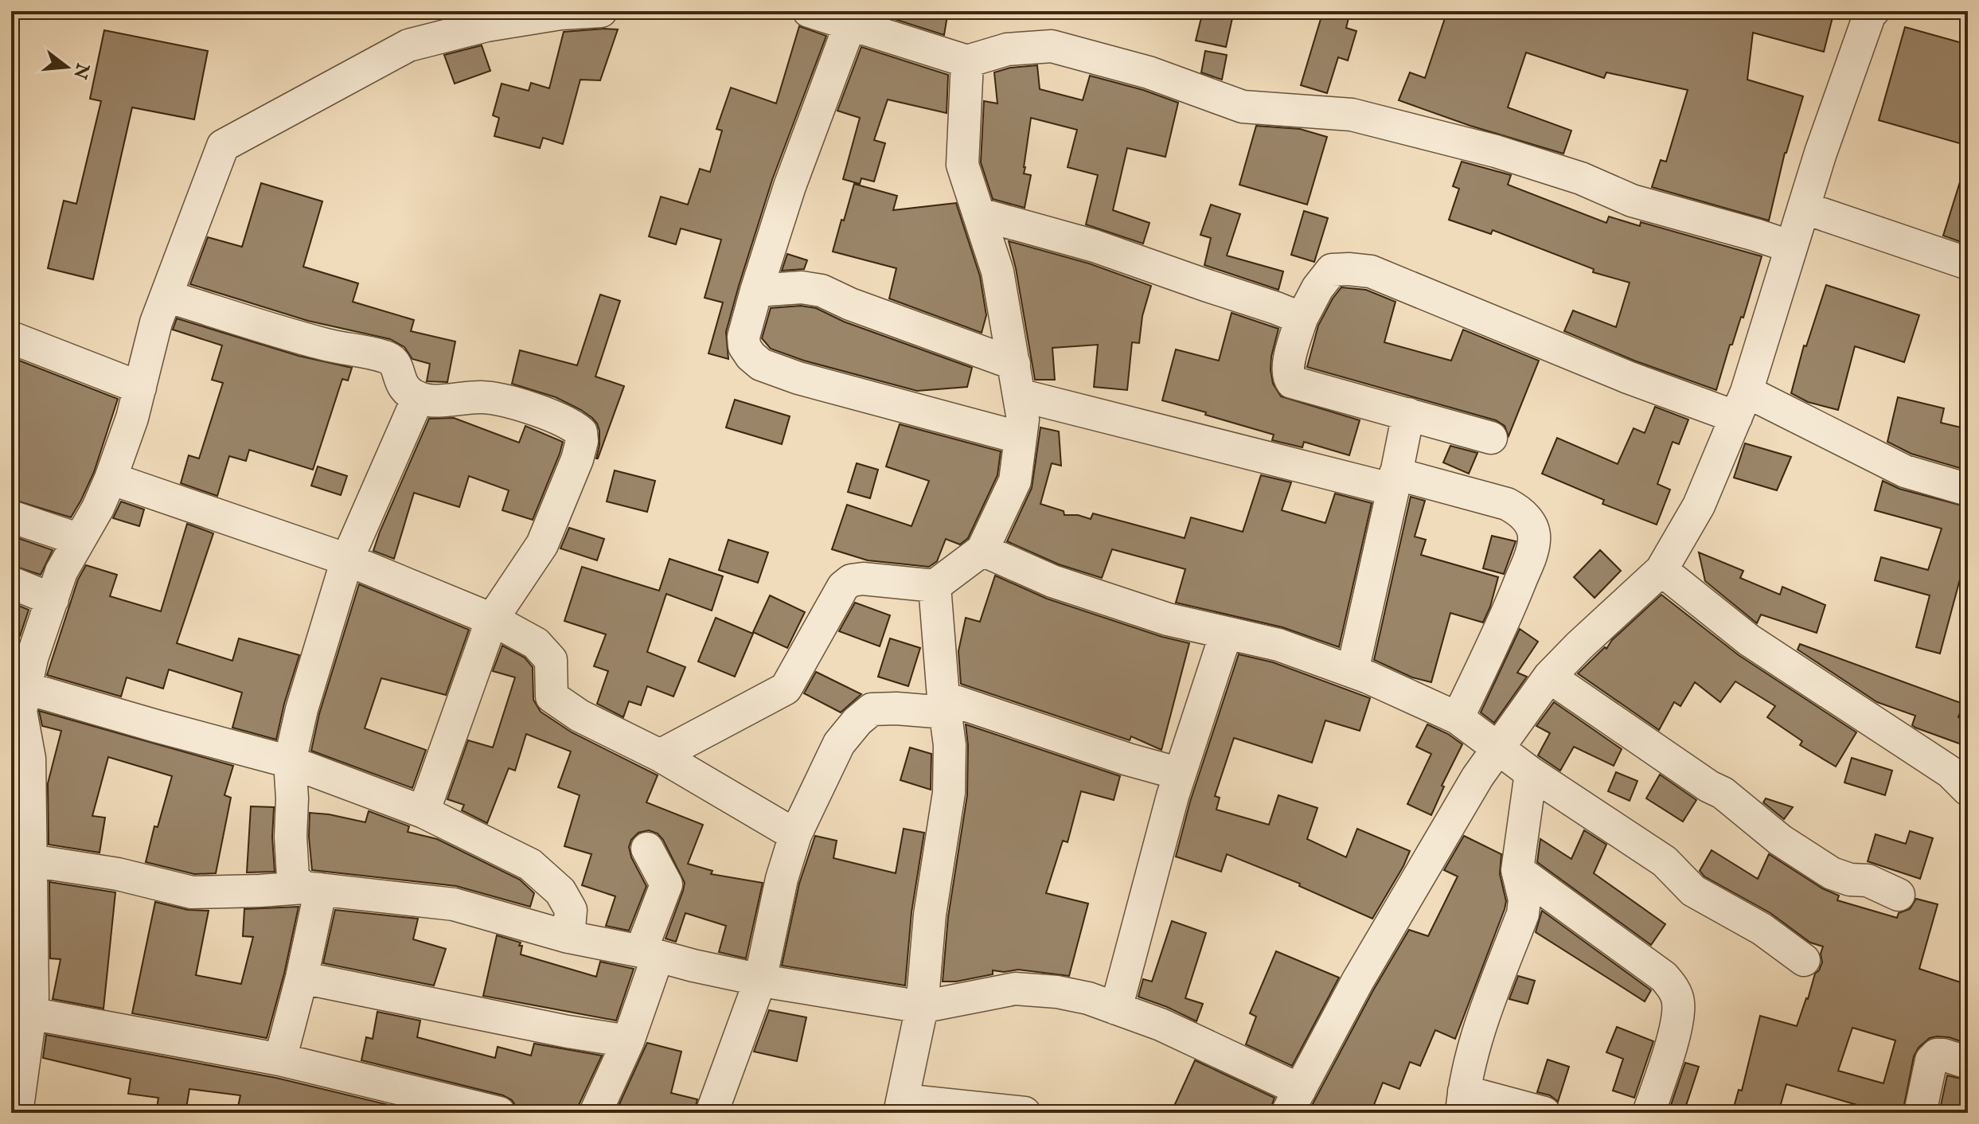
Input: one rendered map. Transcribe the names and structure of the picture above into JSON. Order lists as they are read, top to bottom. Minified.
{"north":"right"}
